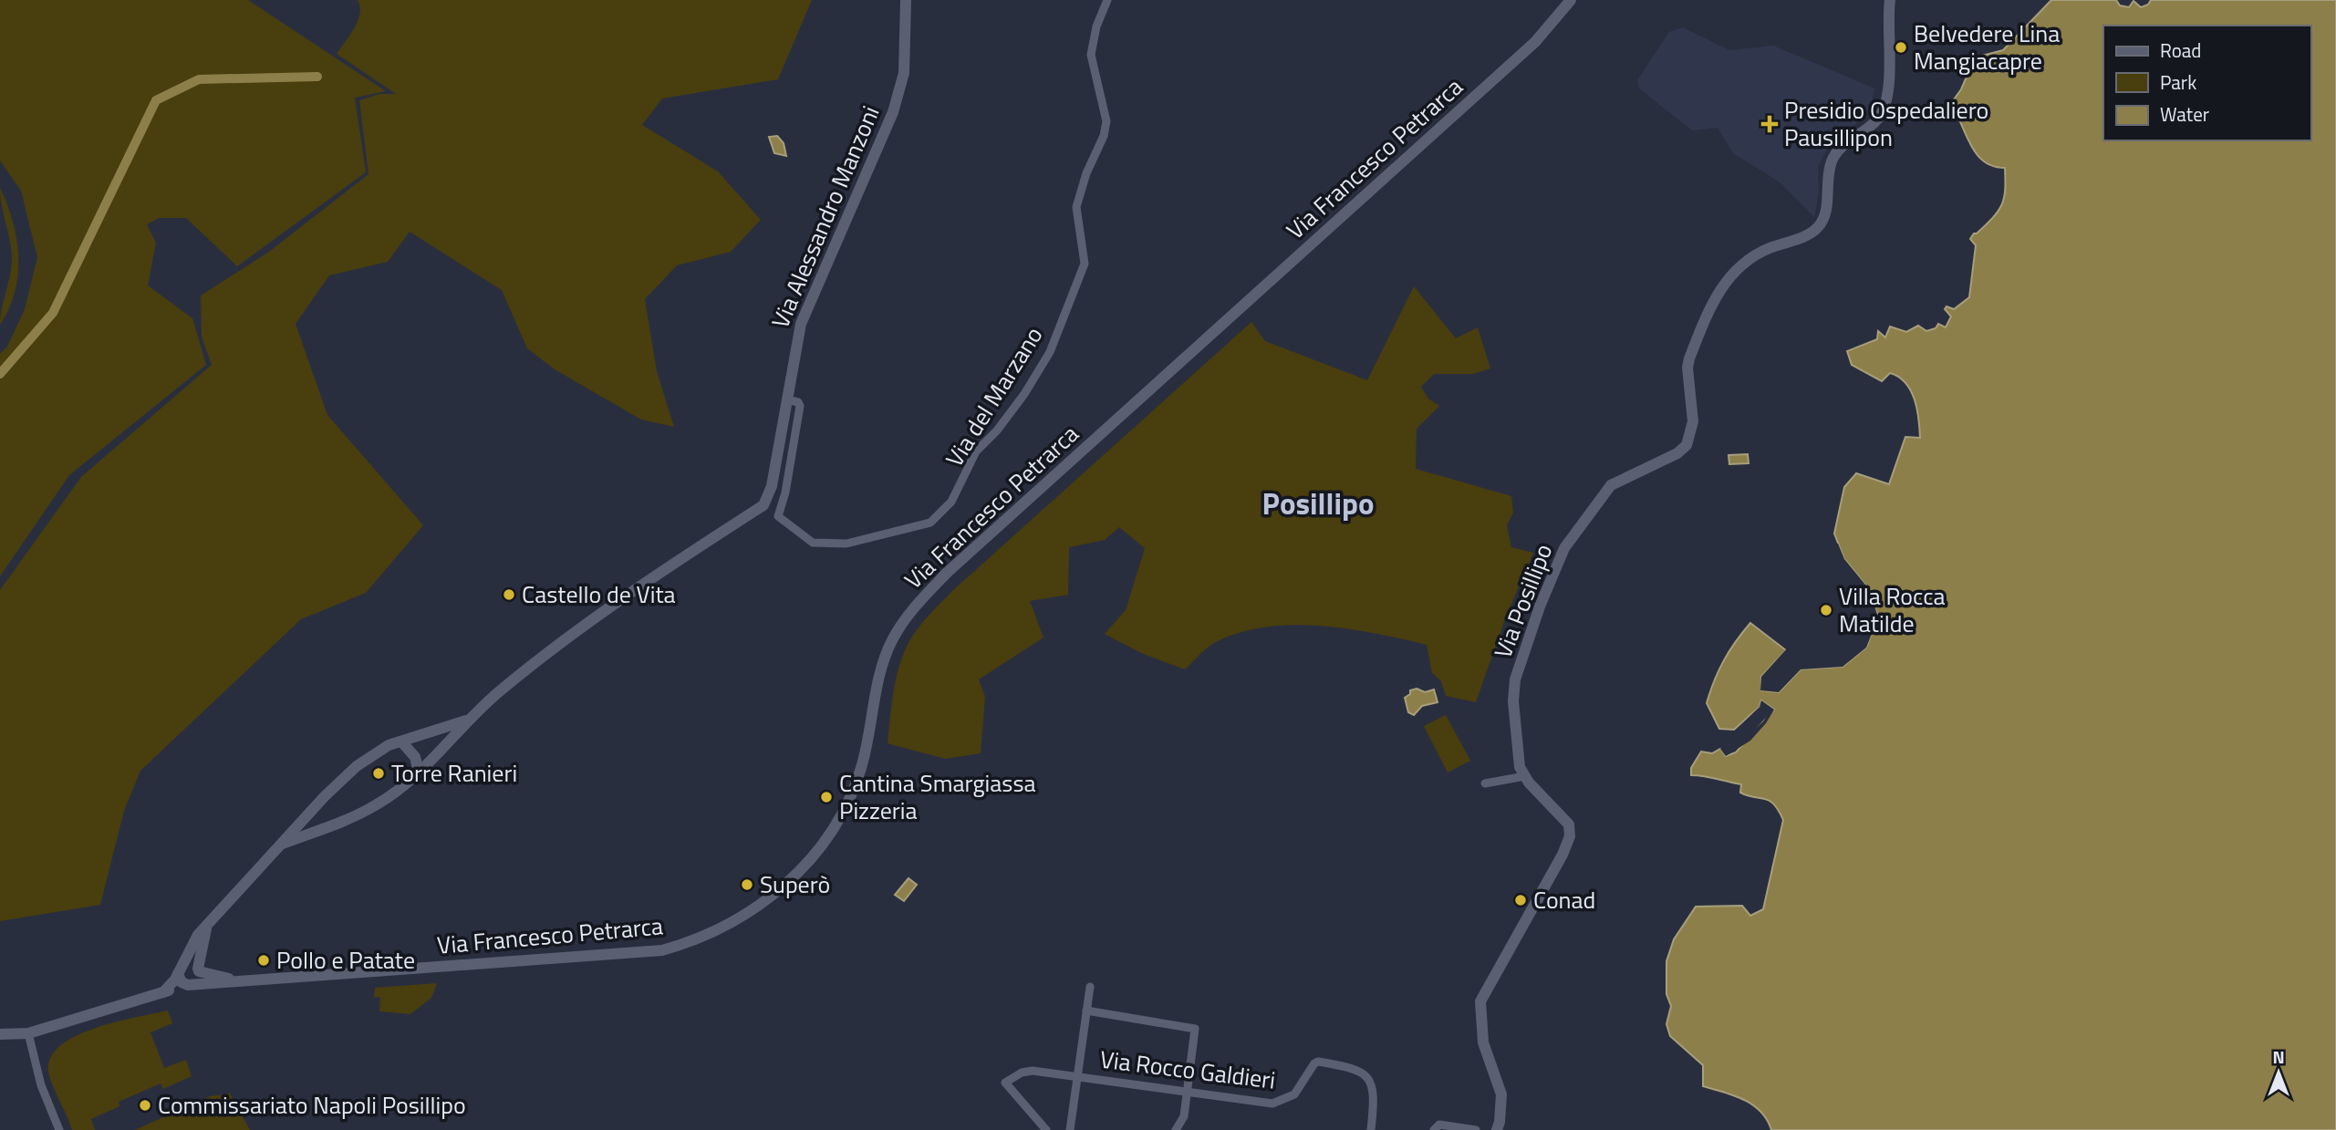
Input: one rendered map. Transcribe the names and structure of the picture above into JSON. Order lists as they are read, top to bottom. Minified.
{"streets":{"street":["Via Francesco Petrarca","Via Alessandro Manzoni","Via del Marzano","Via Posillipo","Via Rocco Galdieri"]},"crossings":[["Via Francesco Petrarca","Via Alessandro Manzoni"],["Via Alessandro Manzoni","Via del Marzano"]],"districts":["Posillipo"],"places":{"other":["Belvedere Lina Mangiacapre","Castello de Vita","Villa Rocca Matilde","Torre Ranieri","Cantina Smargiassa Pizzeria","Superò","Conad","Pollo e Patate","Commissariato Napoli Posillipo"],"health":["Presidio Ospedaliero Pausillipon"]},"legend":["Road","Park","Water"],"north":"top"}
